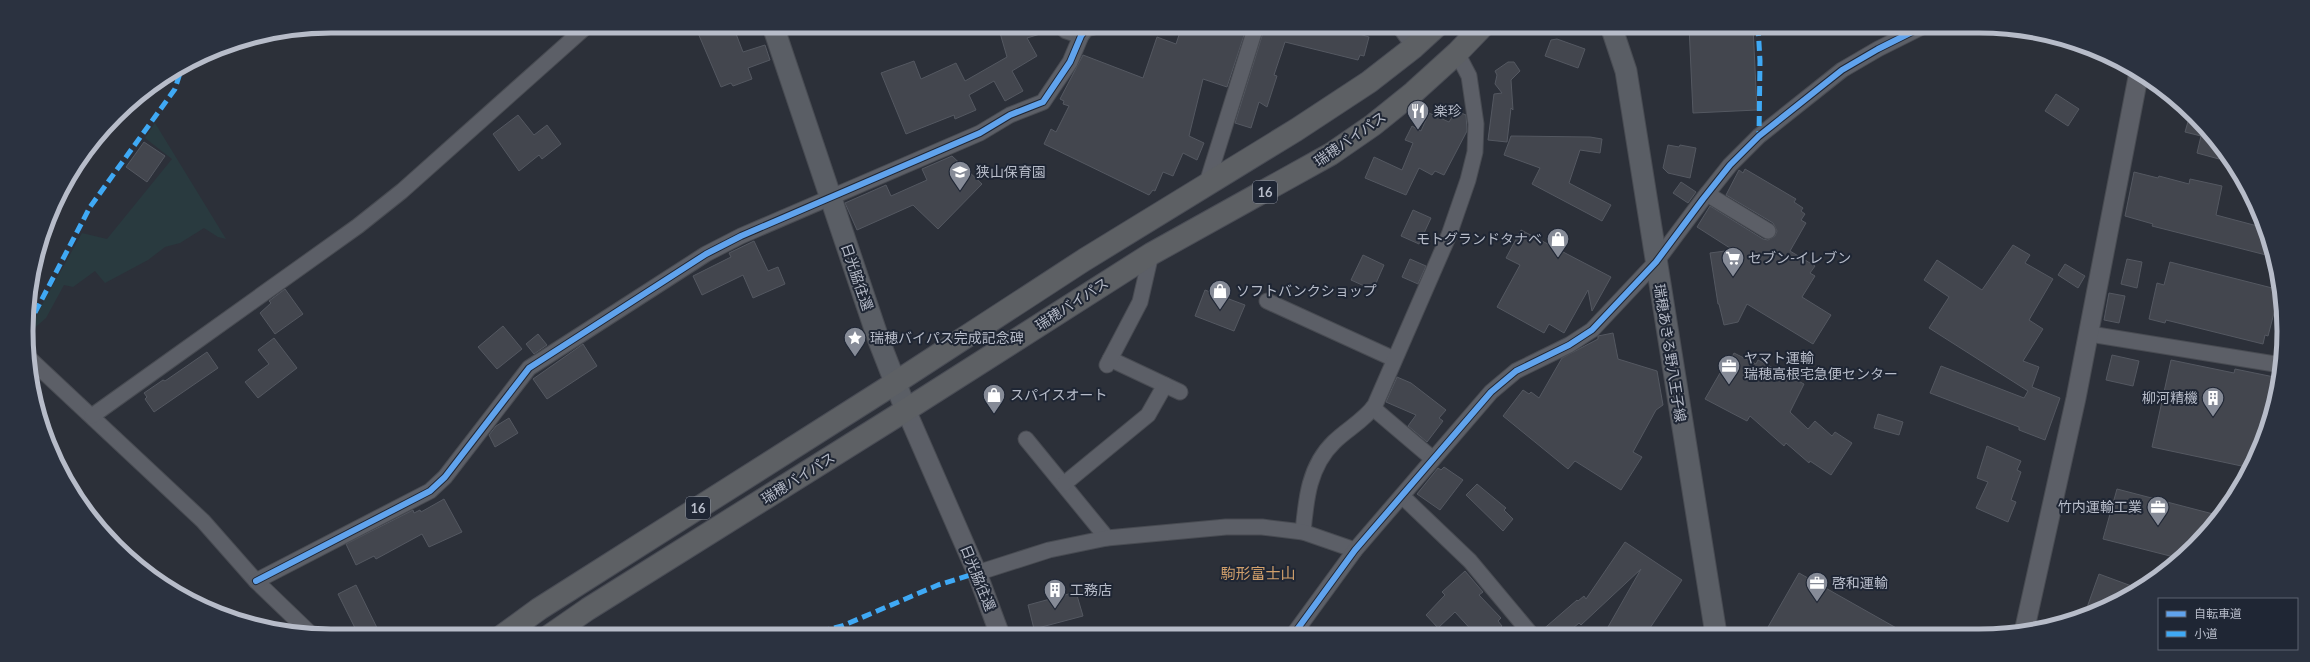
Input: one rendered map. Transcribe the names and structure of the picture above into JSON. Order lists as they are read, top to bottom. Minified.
{"streets":{"highway":["瑞穂バイパス","16"],"main road":["日光脇往還","瑞穂あきる野八王子線"]},"crossings":[["瑞穂バイパス","日光脇往還"]],"districts":["駒形富士山"],"places":{"restaurant":["楽珍"],"school or university":["狭山保育園"],"shop":["モトグランドタナベ","ソフトバンクショップ","スパイスオート"],"supermarket":["セブン-イレブン"],"place":["瑞穂バイパス完成記念碑"],"office":["ヤマト運輸 瑞穂高根宅急便センター","竹内運輸工業","啓和運輸"],"building":["柳河精機","工務店"]},"legend":["自転車道","小道"]}
